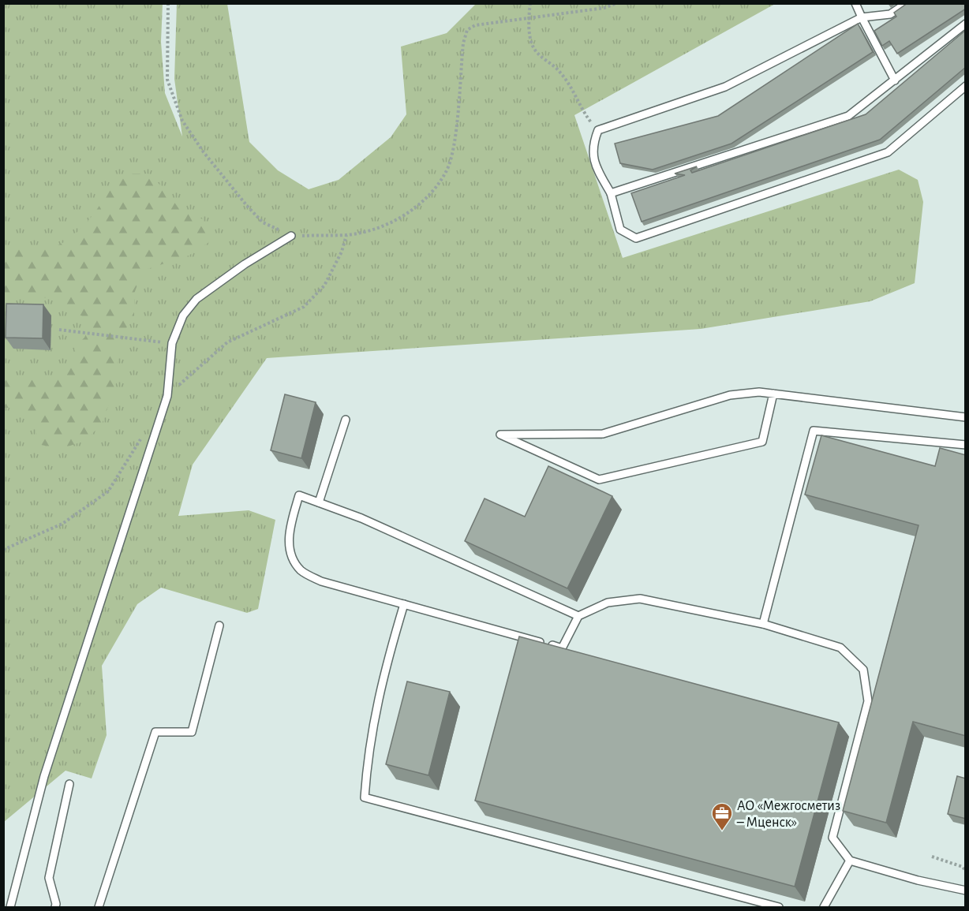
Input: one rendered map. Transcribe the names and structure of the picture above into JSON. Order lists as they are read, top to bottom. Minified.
{"places":{"office":["АО «Межгосметиз – Мценск»"]}}
